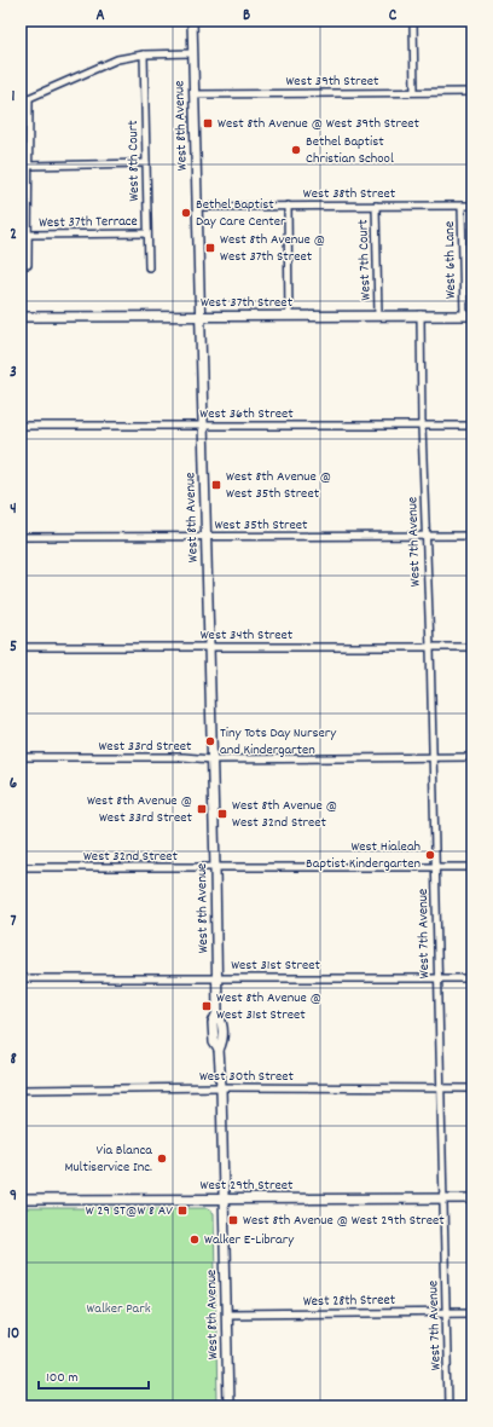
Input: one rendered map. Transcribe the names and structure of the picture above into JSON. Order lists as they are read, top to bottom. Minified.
{"streets":{"street":["West 39th Street","West 8th Avenue","West 8th Court","West 38th Street","West 37th Terrace","West 7th Court","West 6th Lane","West 37th Street","West 36th Street","West 35th Street","West 7th Avenue","West 34th Street","West 33rd Street","West 32nd Street","West 31st Street","West 30th Street","West 29th Street","West 28th Street"]},"crossings":[["West 39th Street","West 8th Avenue"],["West 8th Avenue","West 38th Street"],["West 8th Avenue","West 37th Street"],["West 8th Avenue","West 36th Street"],["West 8th Avenue","West 35th Street"],["West 8th Avenue","West 34th Street"],["West 8th Avenue","West 33rd Street"],["West 8th Avenue","West 32nd Street"],["West 8th Avenue","West 31st Street"],["West 8th Avenue","West 30th Street"],["West 8th Avenue","West 29th Street"],["West 8th Avenue","West 28th Street"],["West 8th Court","West 37th Terrace"],["West 38th Street","West 7th Court"],["West 38th Street","West 6th Lane"],["West 7th Court","West 37th Street"],["West 6th Lane","West 37th Street"],["West 37th Street","West 7th Avenue"],["West 36th Street","West 7th Avenue"],["West 35th Street","West 7th Avenue"],["West 7th Avenue","West 34th Street"],["West 7th Avenue","West 33rd Street"],["West 7th Avenue","West 32nd Street"],["West 7th Avenue","West 31st Street"],["West 7th Avenue","West 30th Street"],["West 7th Avenue","West 29th Street"],["West 7th Avenue","West 28th Street"]],"parks":["Walker Park"],"places":{"transit":["West 8th Avenue @ West 39th Street","West 8th Avenue @ West 37th Street","West 8th Avenue @ West 35th Street","West 8th Avenue @ West 33rd Street","West 8th Avenue @ West 32nd Street","West 8th Avenue @ West 31st Street","W 29 ST@W 8 AV","West 8th Avenue @ West 29th Street"],"other":["Bethel Baptist Christian School","Bethel Baptist Day Care Center","Tiny Tots Day Nursery and Kindergarten","West Hialeah Baptist Kindergarten","Via Blanca Multiservice Inc.","Walker E-Library"]},"scale_bar":"100 m","grid":{"columns":["A","B","C"],"rows":["1","2","3","4","5","6","7","8","9","10"]}}
